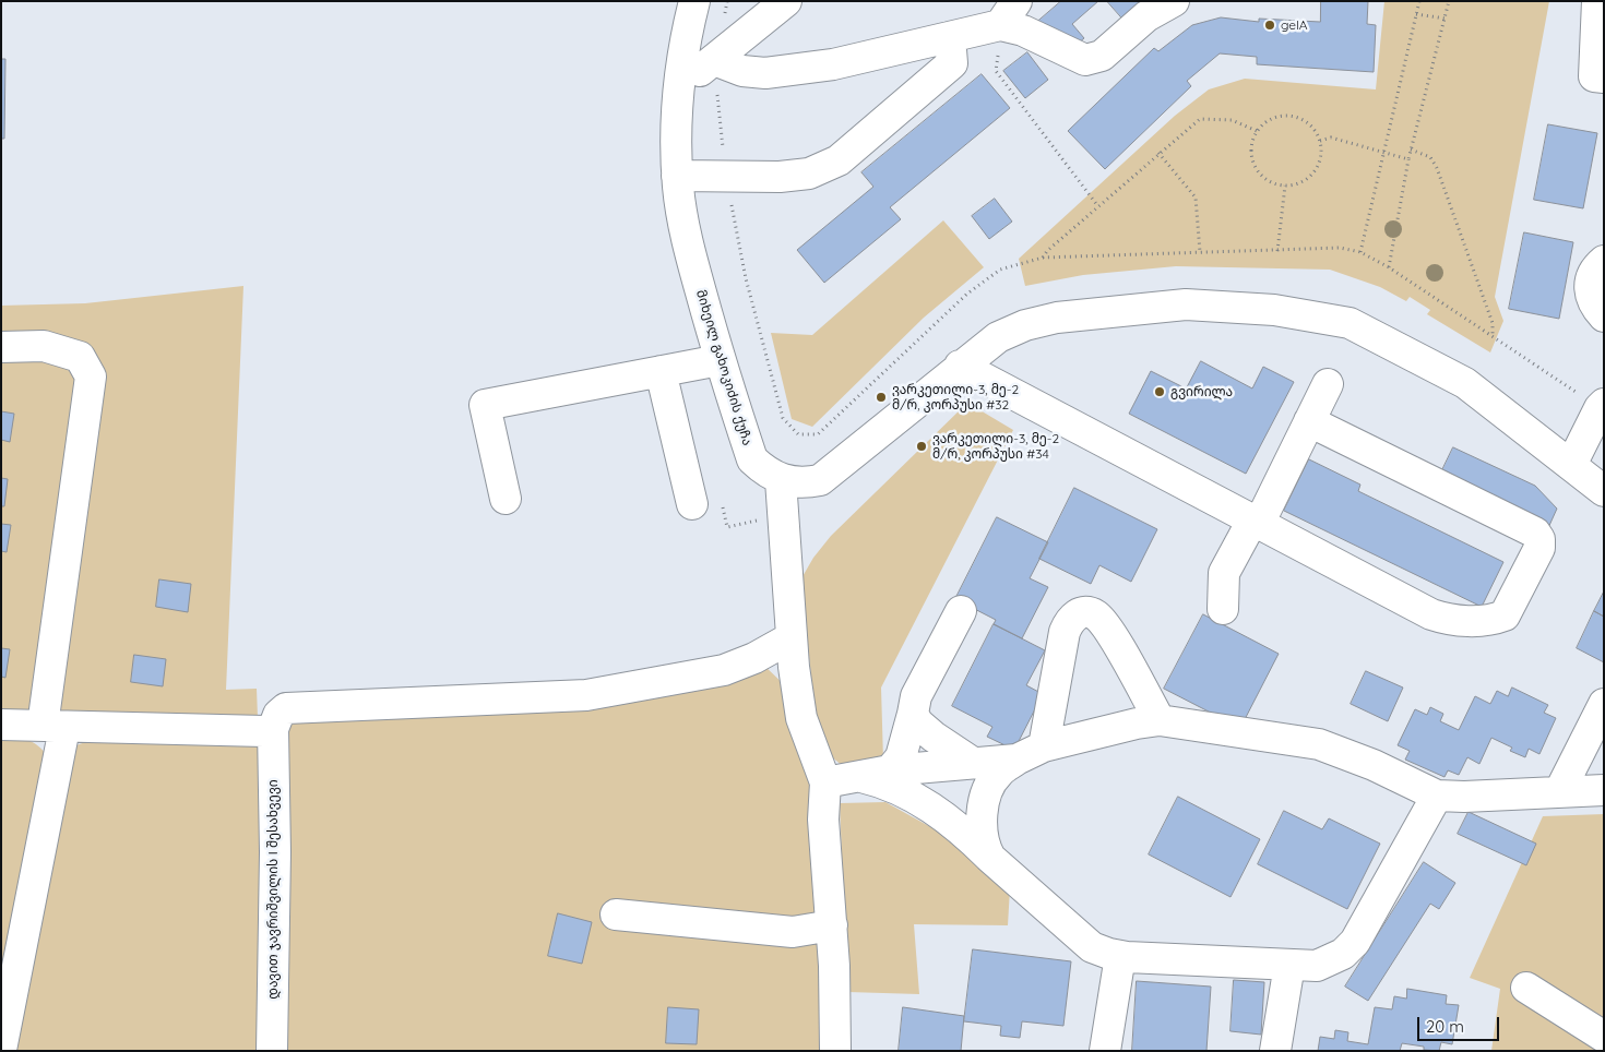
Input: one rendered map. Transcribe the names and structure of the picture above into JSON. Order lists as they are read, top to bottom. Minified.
{"streets":{"street":["მიხეილ გახოკიძის ქუჩა","დავით ჯავრიშვილის I შესახვევი"]},"places":["gelA","გვირილა","ვარკეთილი-3, მე-2 მ/რ, კორპუსი #32","ვარკეთილი-3, მე-2 მ/რ, კორპუსი #34"],"scale_bar":"20 m"}
